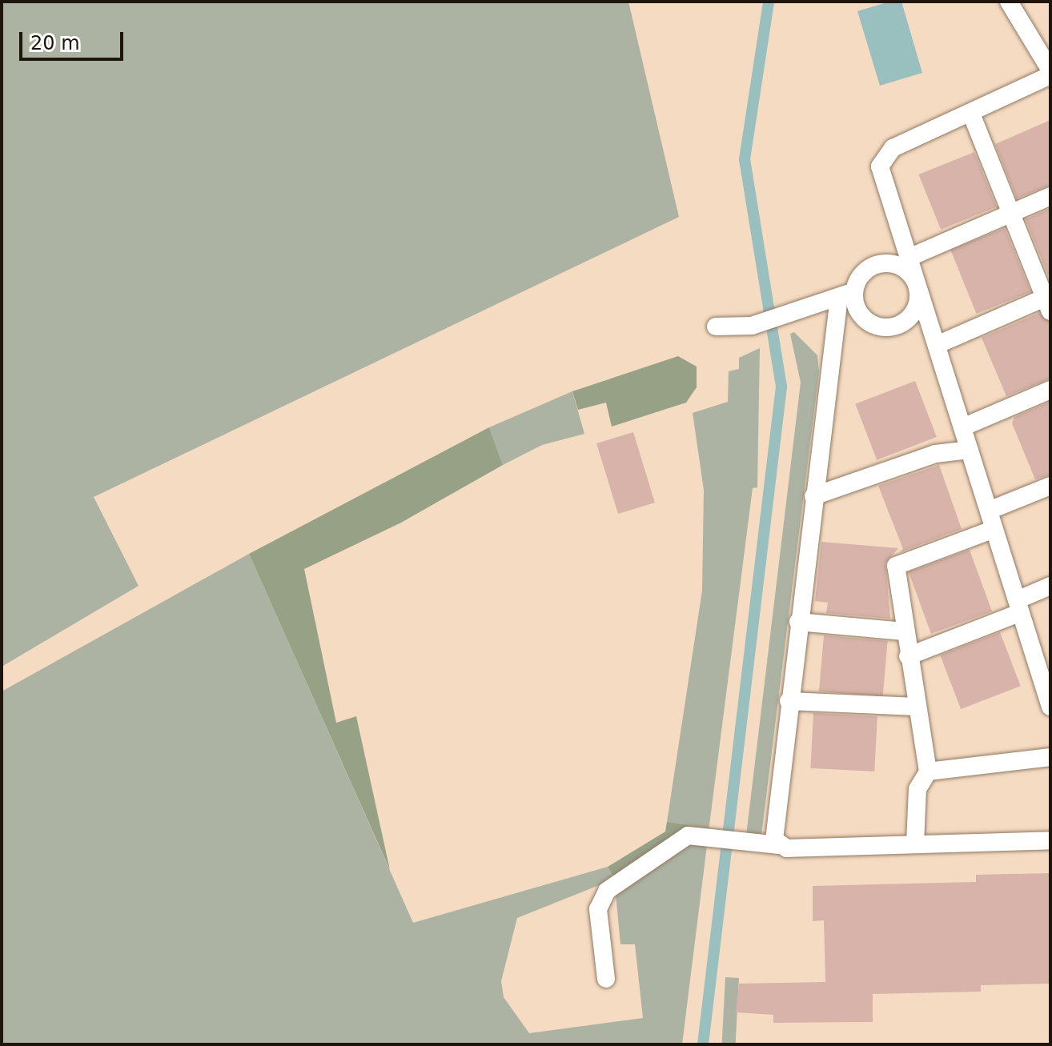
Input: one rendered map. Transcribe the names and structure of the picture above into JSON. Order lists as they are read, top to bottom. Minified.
{"scale_bar":"20 m"}
